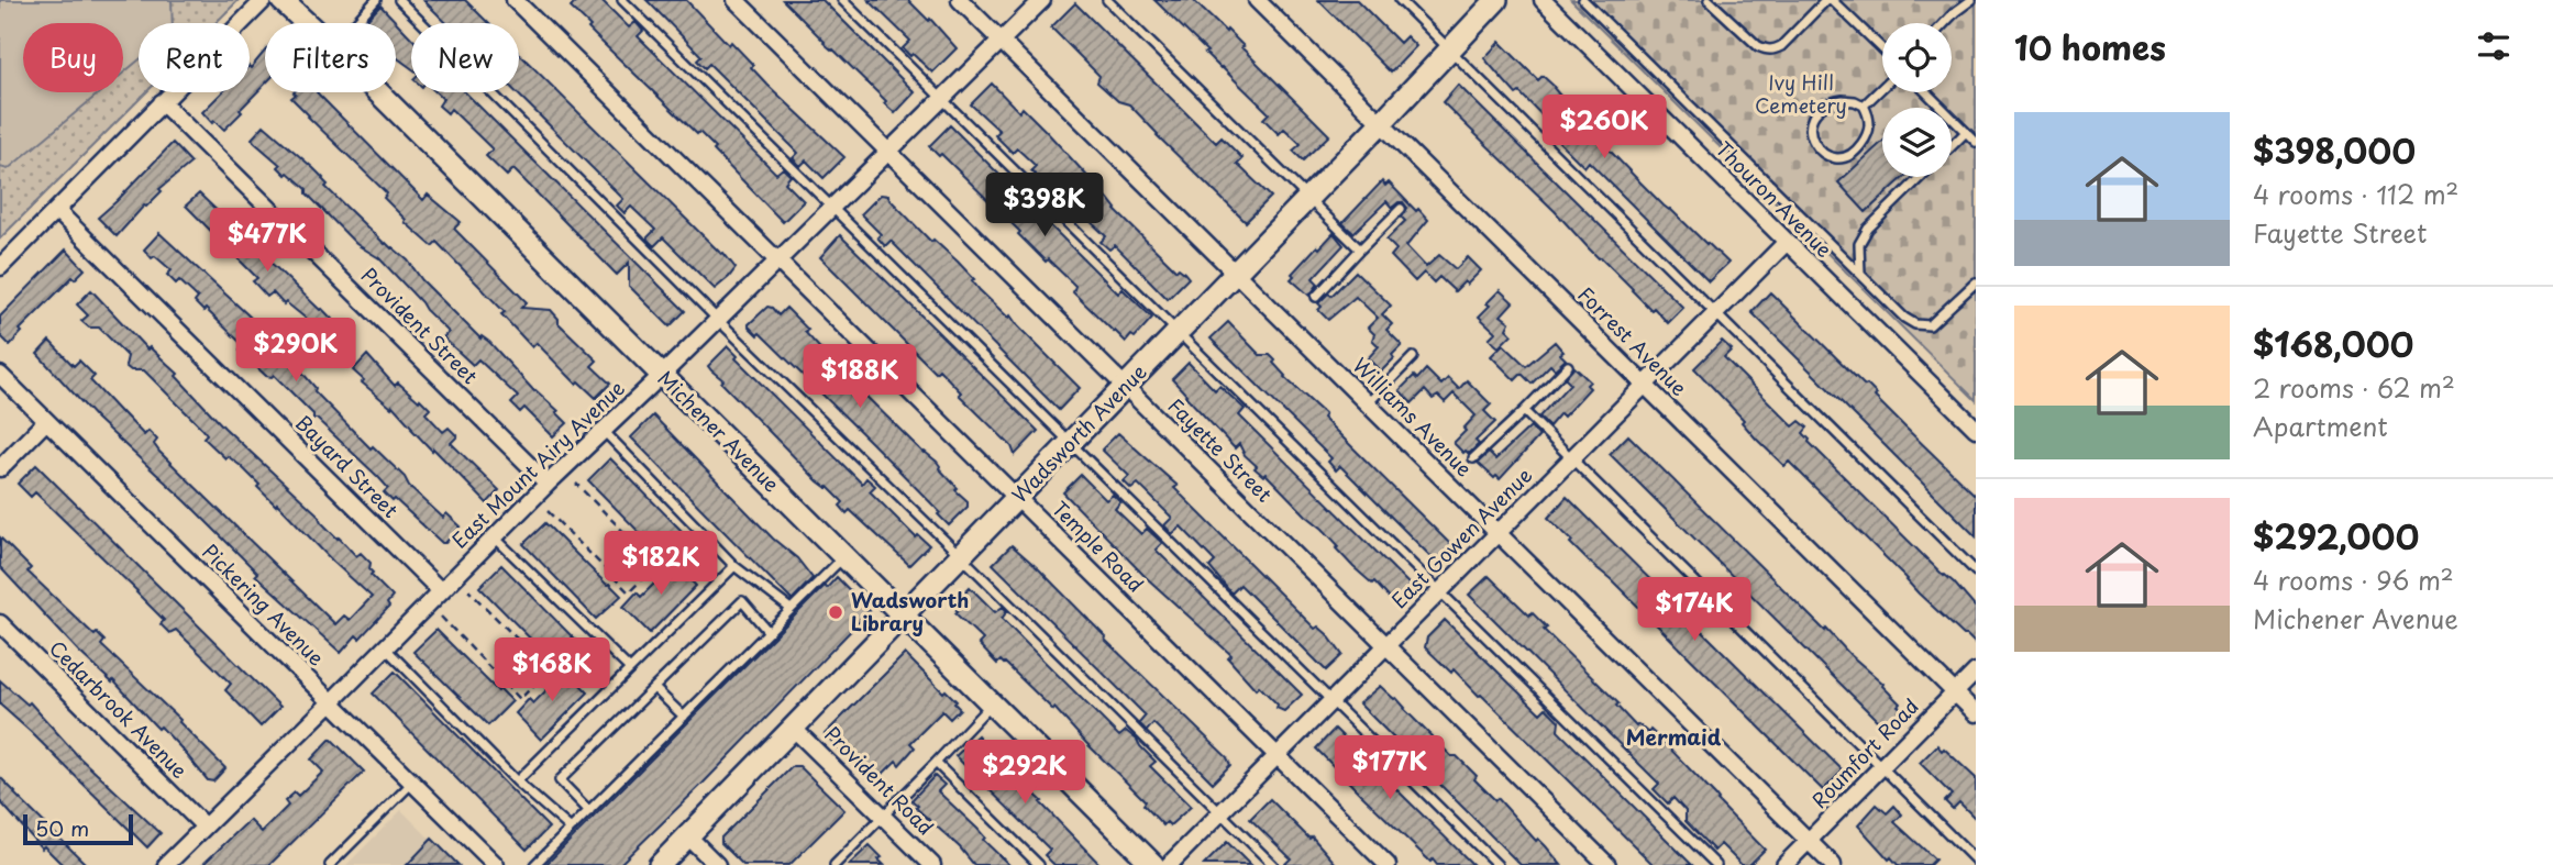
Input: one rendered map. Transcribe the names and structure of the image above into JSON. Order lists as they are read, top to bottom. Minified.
{"streets":{"street":["Thouron Avenue","Provident Street","Forrest Avenue","Williams Avenue","Michener Avenue","Wadsworth Avenue","Fayette Street","East Mount Airy Avenue","Bayard Street","East Gowen Avenue","Temple Road","Pickering Avenue","Cedarbrook Avenue","Roumfort Road","Provident Road"]},"crossings":[["Thouron Avenue","East Gowen Avenue"],["Provident Street","East Mount Airy Avenue"],["Forrest Avenue","Wadsworth Avenue"],["Forrest Avenue","East Gowen Avenue"],["Forrest Avenue","Roumfort Road"],["Williams Avenue","Wadsworth Avenue"],["Williams Avenue","East Mount Airy Avenue"],["Williams Avenue","East Gowen Avenue"],["Williams Avenue","Roumfort Road"],["Michener Avenue","Wadsworth Avenue"],["Michener Avenue","East Mount Airy Avenue"],["Wadsworth Avenue","Fayette Street"],["Wadsworth Avenue","Temple Road"],["Wadsworth Avenue","Provident Road"],["Fayette Street","East Mount Airy Avenue"],["Fayette Street","East Gowen Avenue"],["East Mount Airy Avenue","Bayard Street"],["East Mount Airy Avenue","Temple Road"],["East Mount Airy Avenue","Pickering Avenue"],["East Mount Airy Avenue","Cedarbrook Avenue"],["East Gowen Avenue","Temple Road"]],"districts":["Mermaid"],"parks":["Ivy Hill Cemetery"],"places":["Wadsworth Library"],"scale_bar":"50 m","page":{"heading":"10 homes","chip":["Buy","Rent","Filters","New"],"list":[{"name":"$398,000","note":"4 rooms · 112 m² · Fayette Street"},{"name":"$168,000","note":"2 rooms · 62 m² · Apartment"},{"name":"$292,000","note":"4 rooms · 96 m² · Michener Avenue"}],"price":["$260K","$398K","$477K","$290K","$188K","$182K","$174K","$168K","$177K","$292K"],"scale":"50 m"}}
